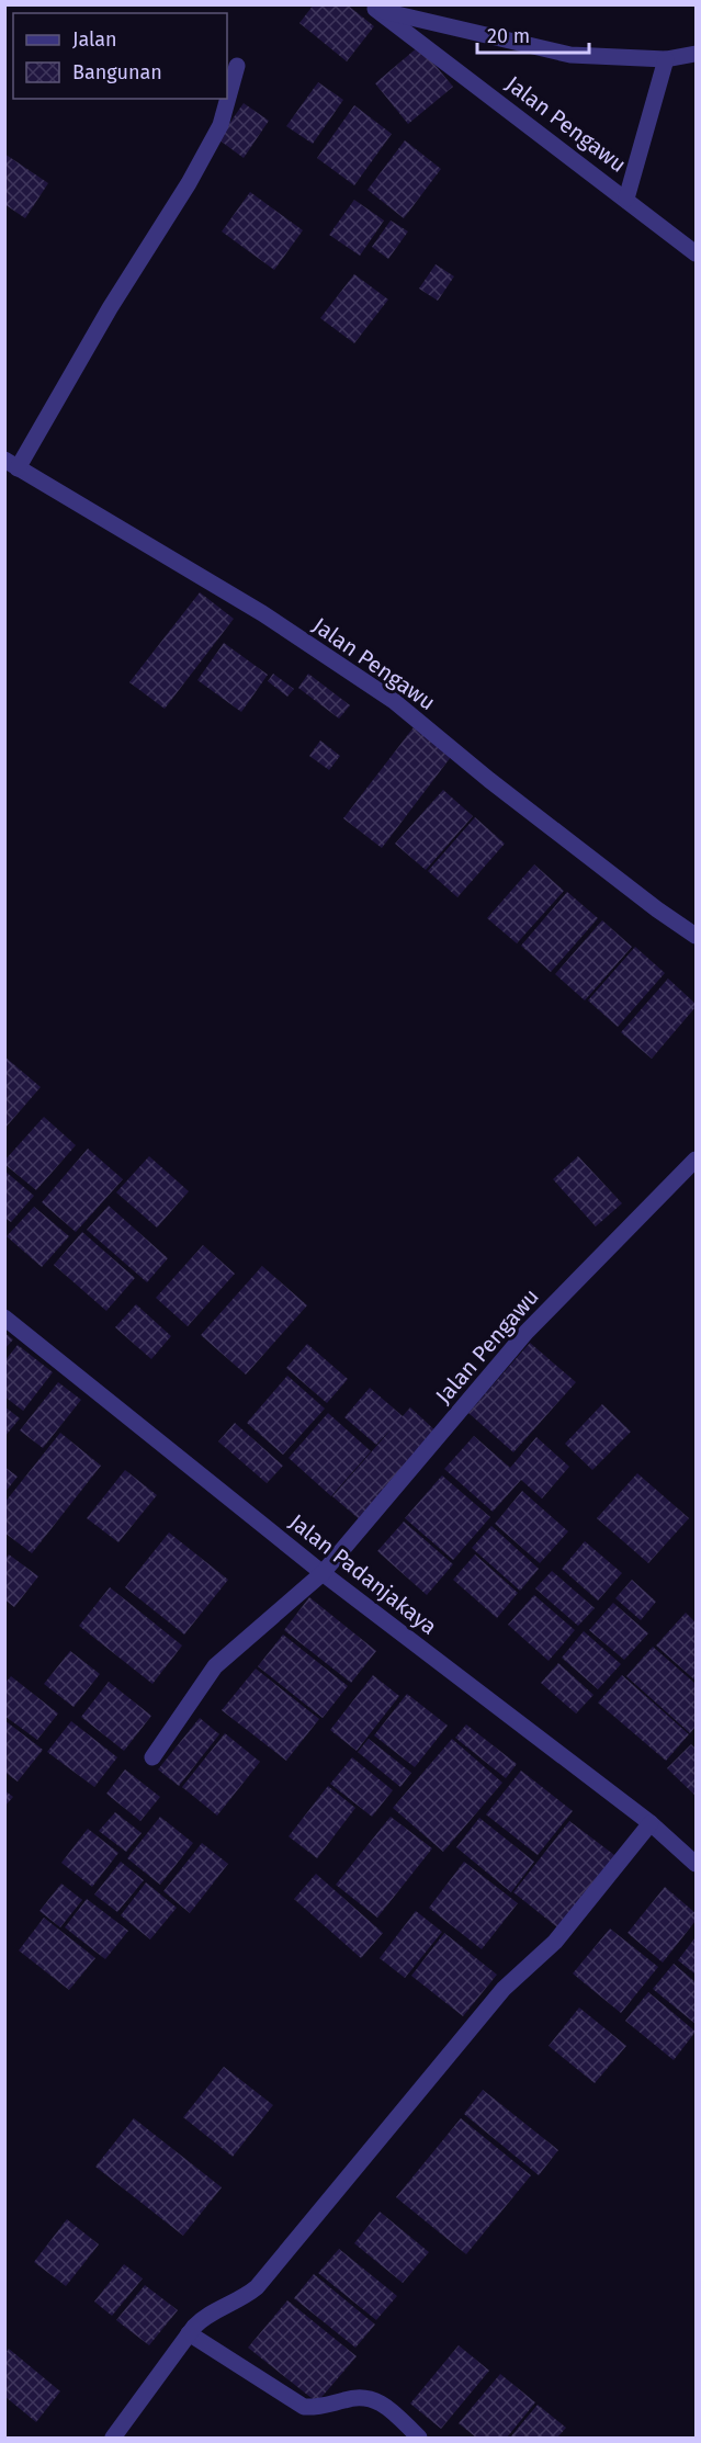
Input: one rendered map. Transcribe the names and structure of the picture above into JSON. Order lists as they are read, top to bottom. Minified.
{"streets":{"street":["Jalan Pengawu","Jalan Padanjakaya"]},"crossings":[["Jalan Pengawu","Jalan Padanjakaya"]],"legend":["Jalan","Bangunan"],"scale_bar":"20 m"}
